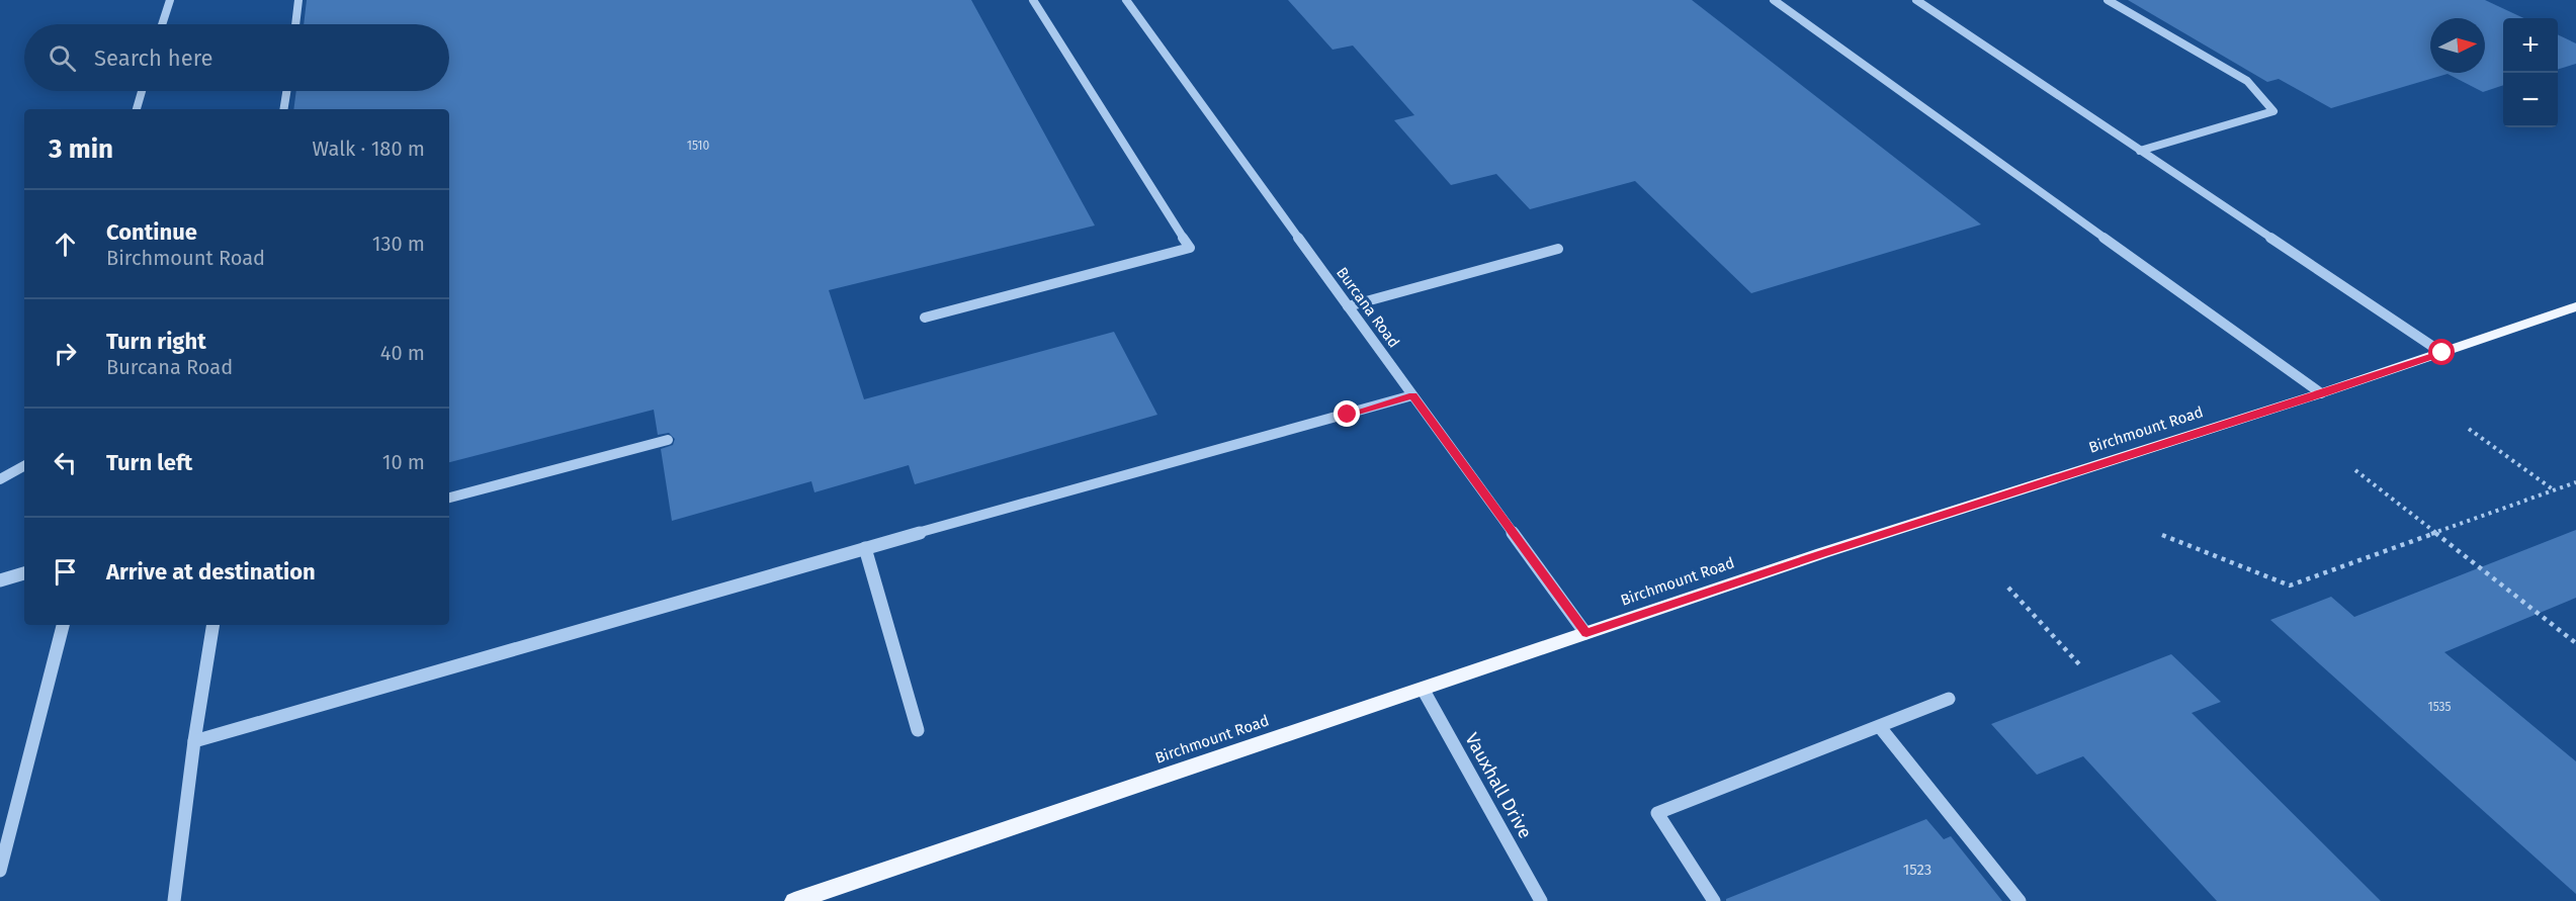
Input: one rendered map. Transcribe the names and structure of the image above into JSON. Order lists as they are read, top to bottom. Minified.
{"streets":{"main road":["Birchmount Road"],"street":["Burcana Road","Vauxhall Drive"]},"crossings":[["Burcana Road","Birchmount Road"],["Birchmount Road","Vauxhall Drive"]],"house_numbers":["1510","1535","1523"],"north":"right","page":{"map_buttons":["+","−"],"search":"Search here","heading":["3 min","Walk · 180 m"],"list":[["Continue","Birchmount Road","130 m"],["Turn right","Burcana Road","40 m"],["Turn left","10 m"],"Arrive at destination"]}}
